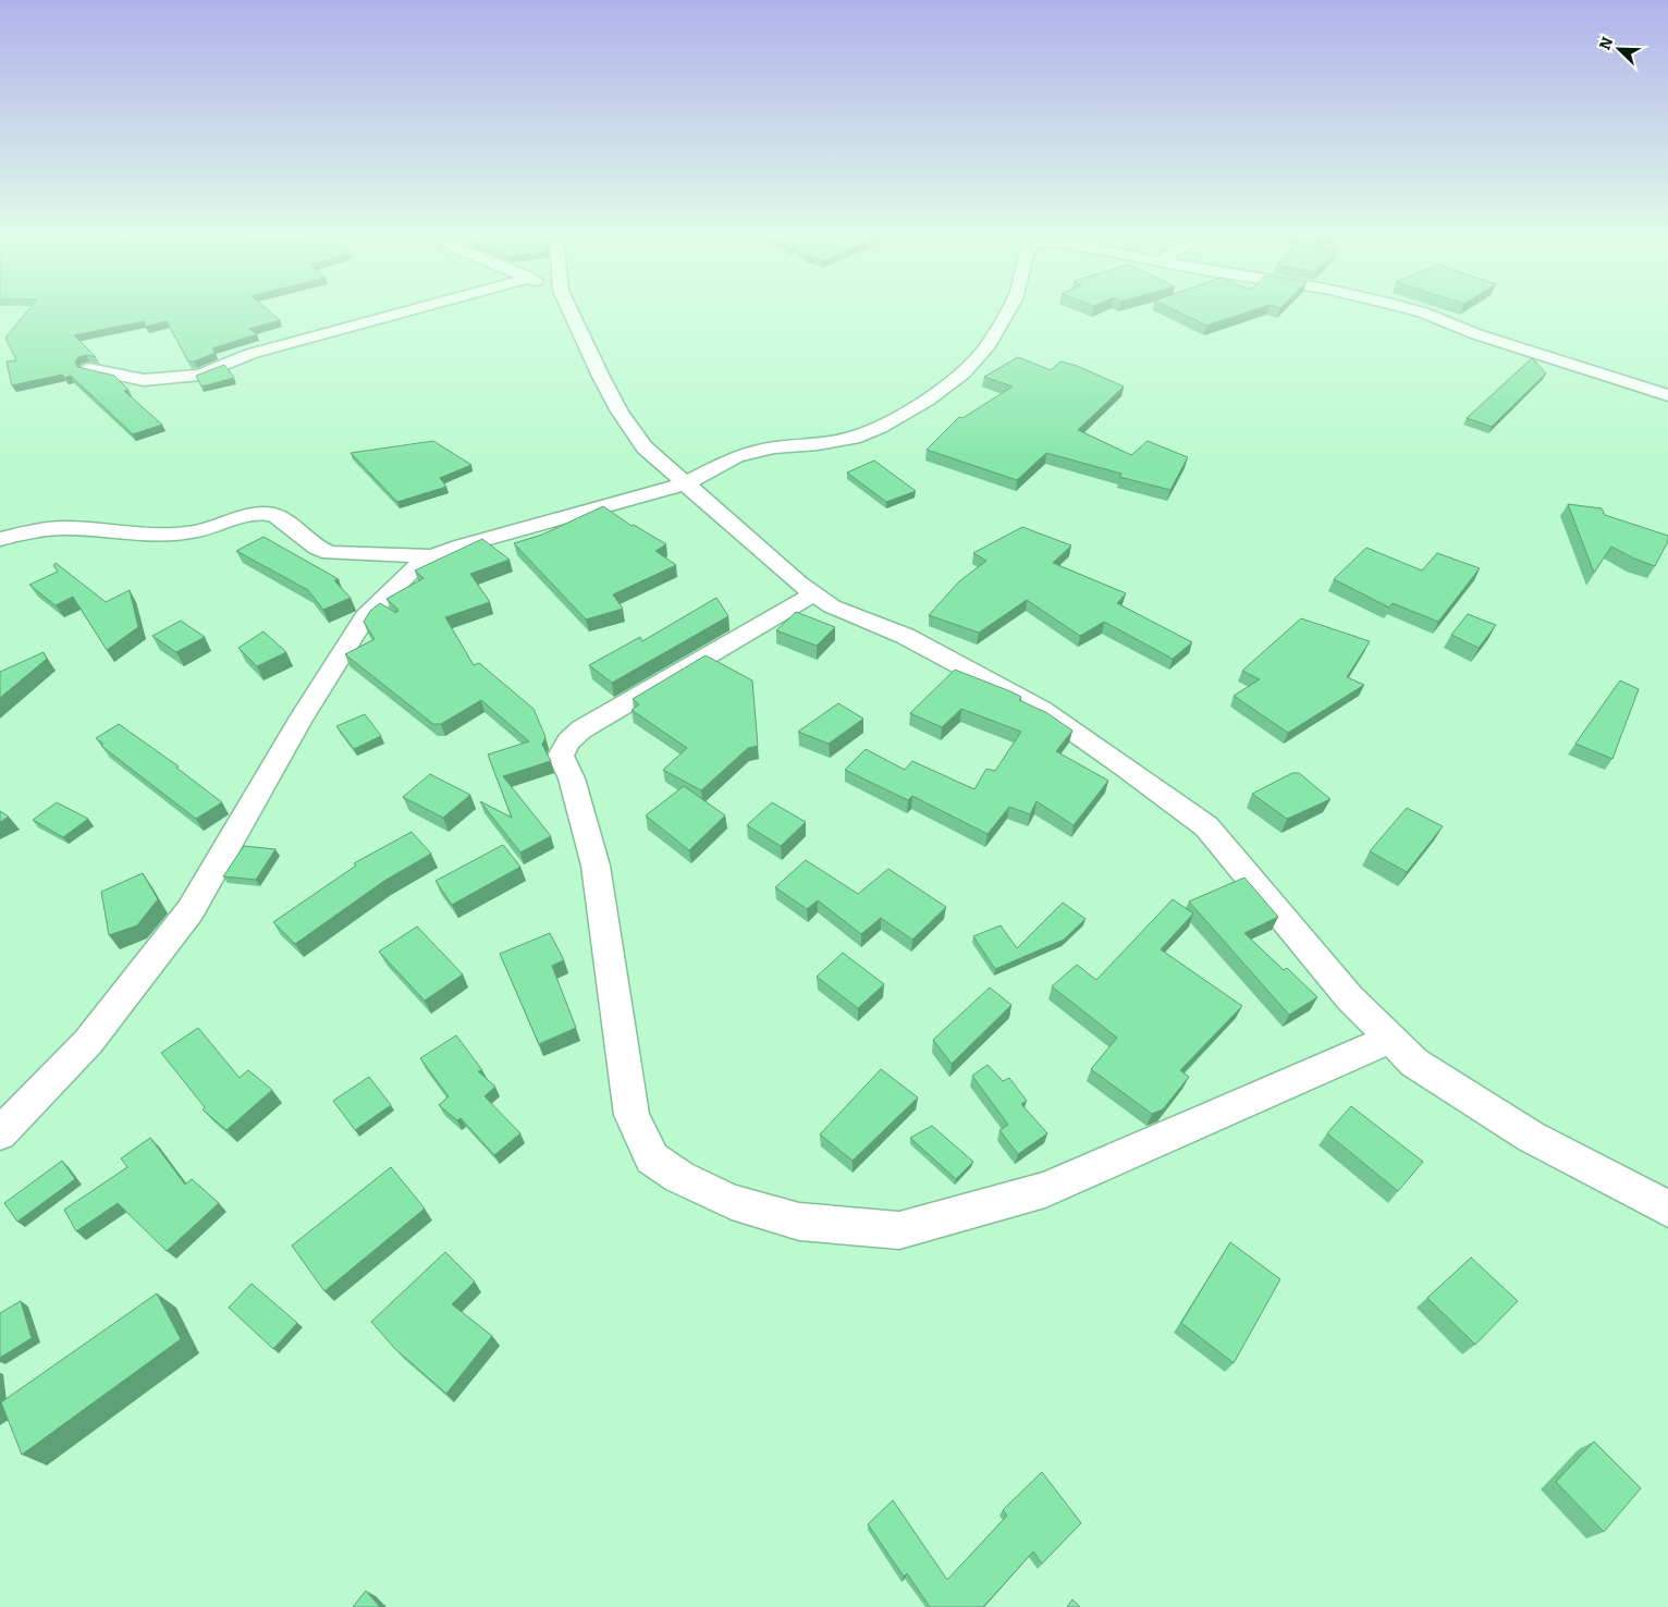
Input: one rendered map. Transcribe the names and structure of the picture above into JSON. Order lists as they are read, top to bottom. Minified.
{"north":"top left"}
